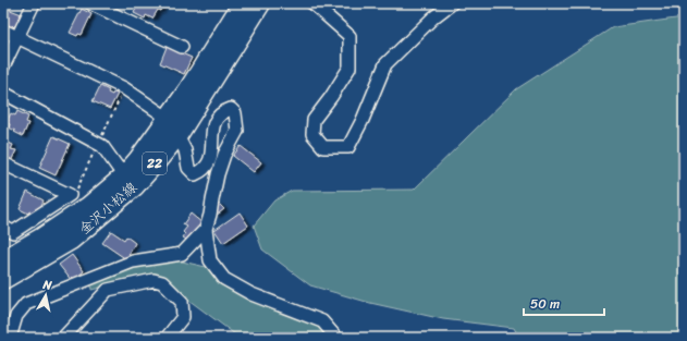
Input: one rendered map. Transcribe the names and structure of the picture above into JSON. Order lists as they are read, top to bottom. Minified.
{"streets":{"main road":["22","金沢小松線"]},"scale_bar":"50 m","north":"top"}
